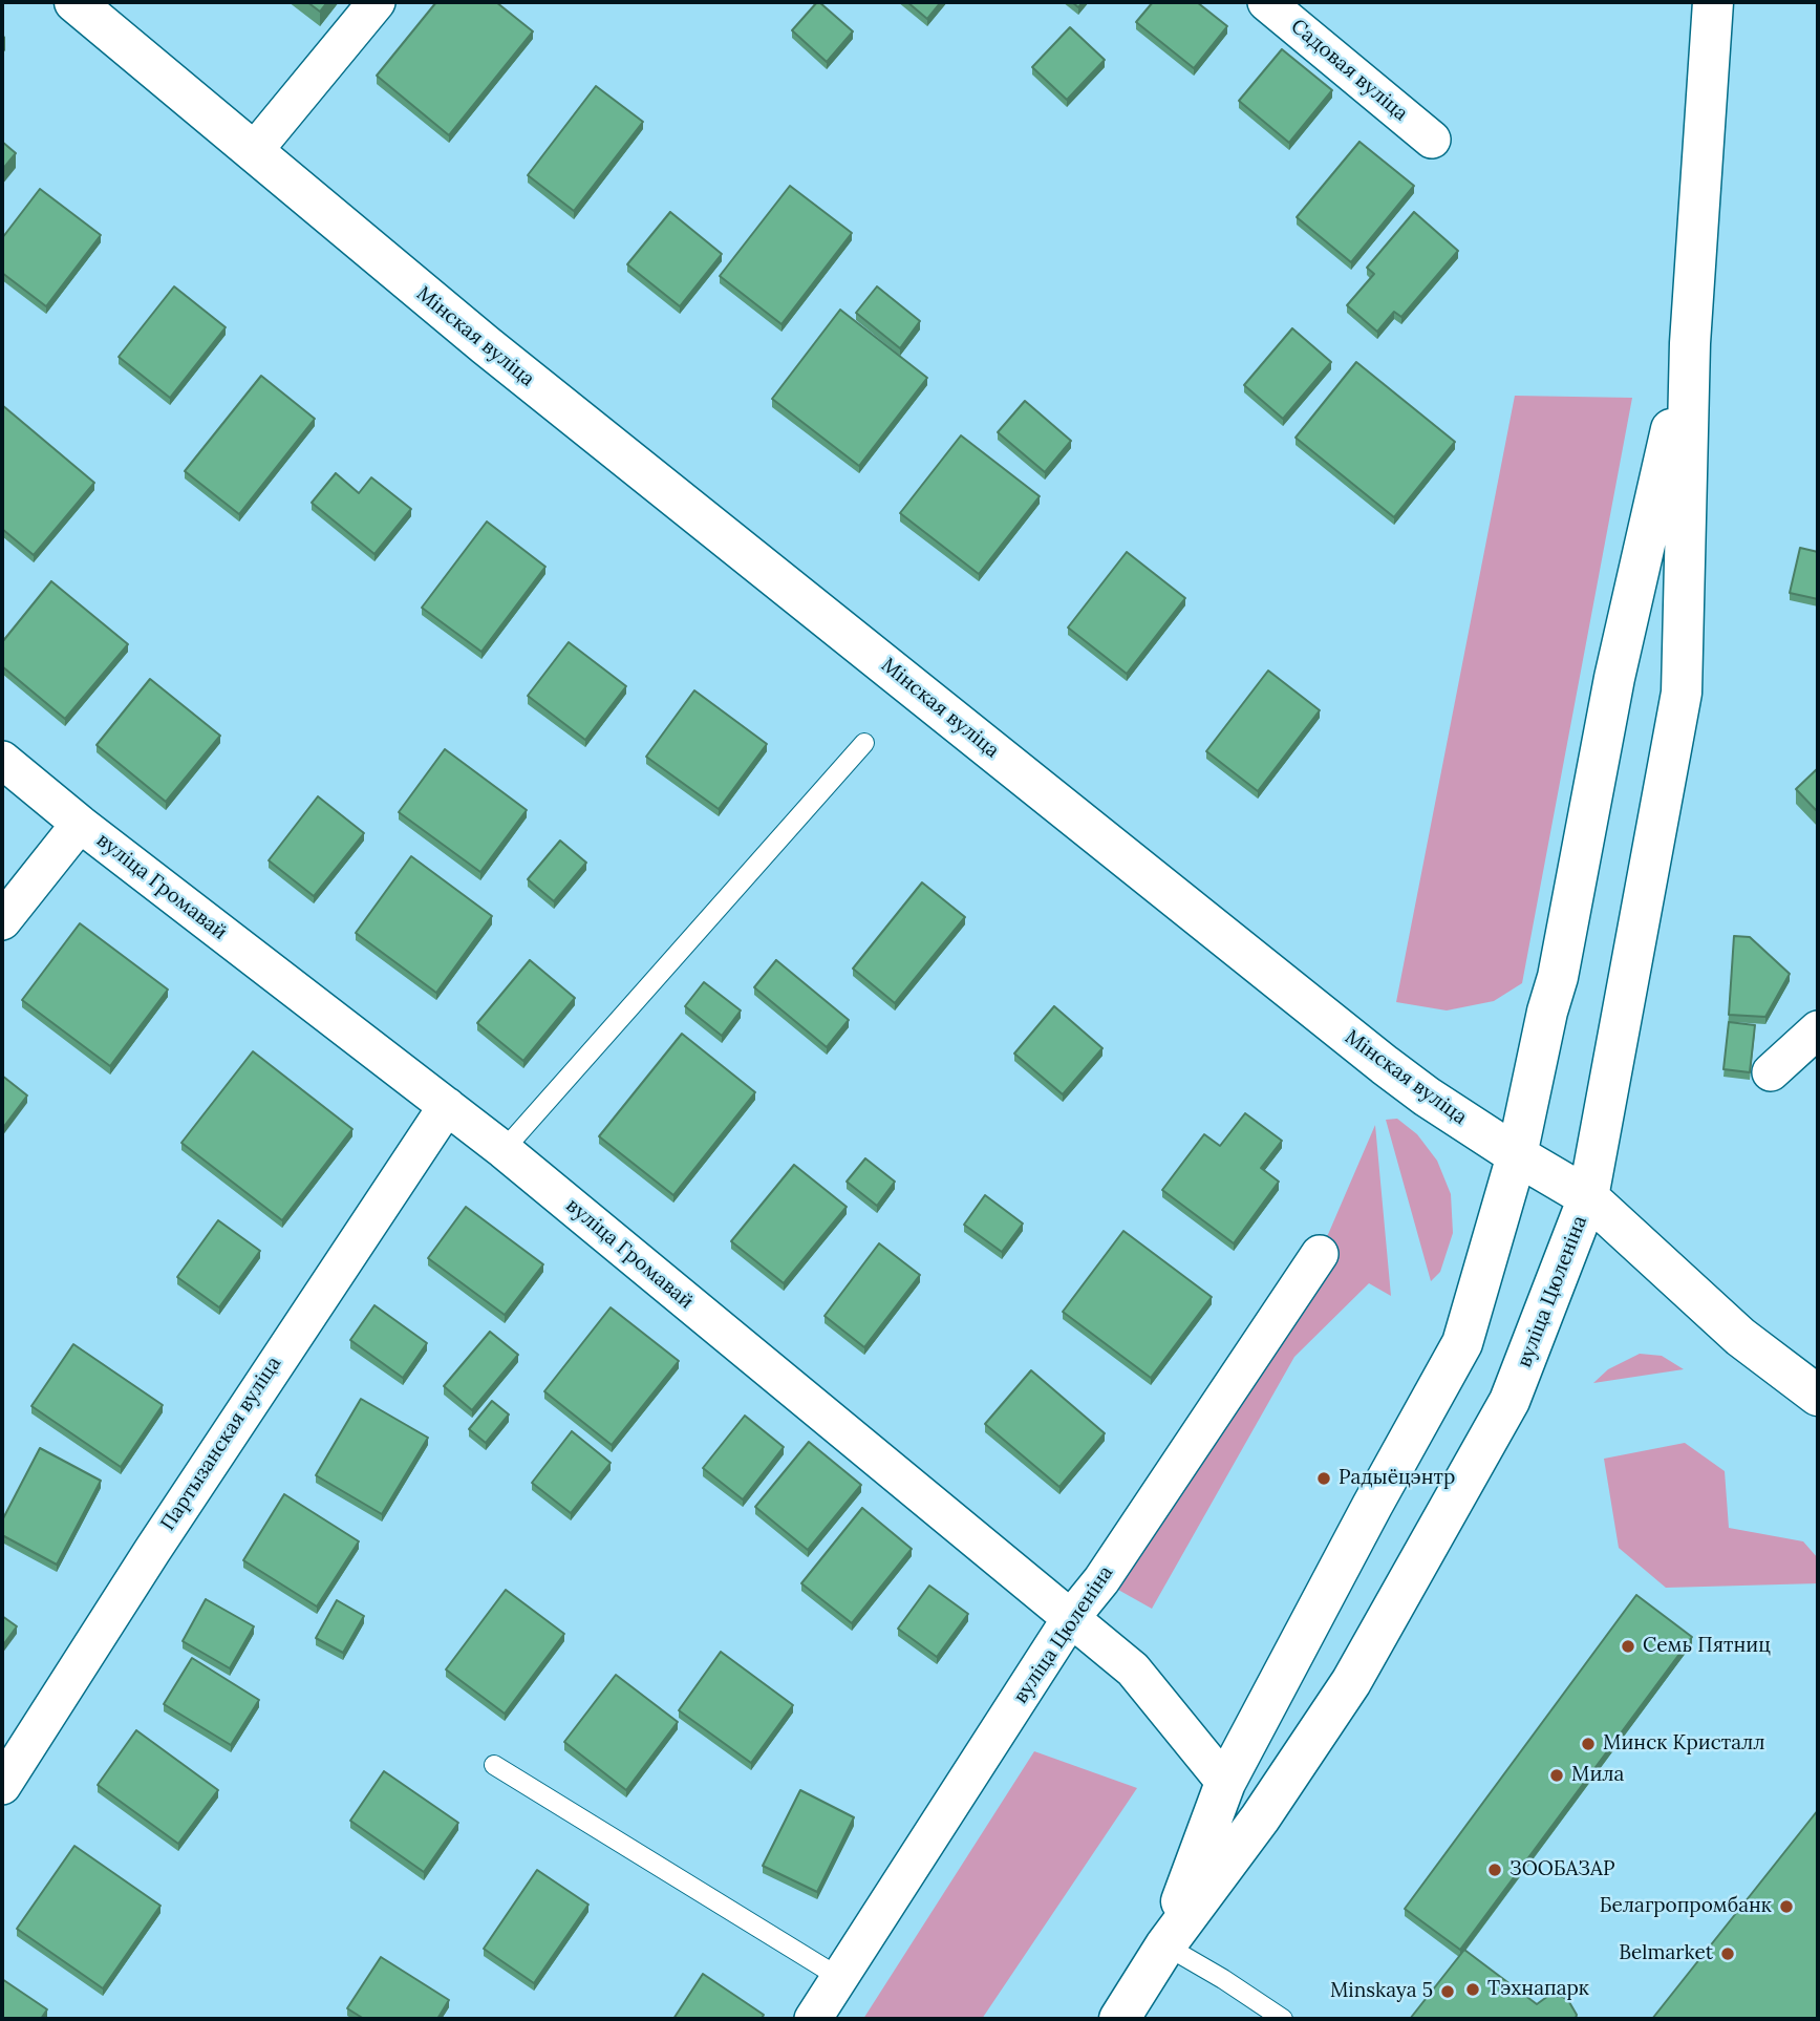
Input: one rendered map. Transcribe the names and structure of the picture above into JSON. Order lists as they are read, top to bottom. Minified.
{"streets":{"main road":["Мінская вуліца","вуліца Цюленіна"],"street":["Садовая вуліца","вуліца Громавай","Партызанская вуліца"]},"crossings":[["Мінская вуліца","вуліца Цюленіна"],["вуліца Громавай","вуліца Цюленіна"],["вуліца Громавай","Партызанская вуліца"]],"places":["Радыёцэнтр","Семь Пятниц","Минск Кристалл","Мила","ЗООБАЗАР","Белагропромбанк","Belmarket","Тэхнапарк","Minskaya 5"]}
